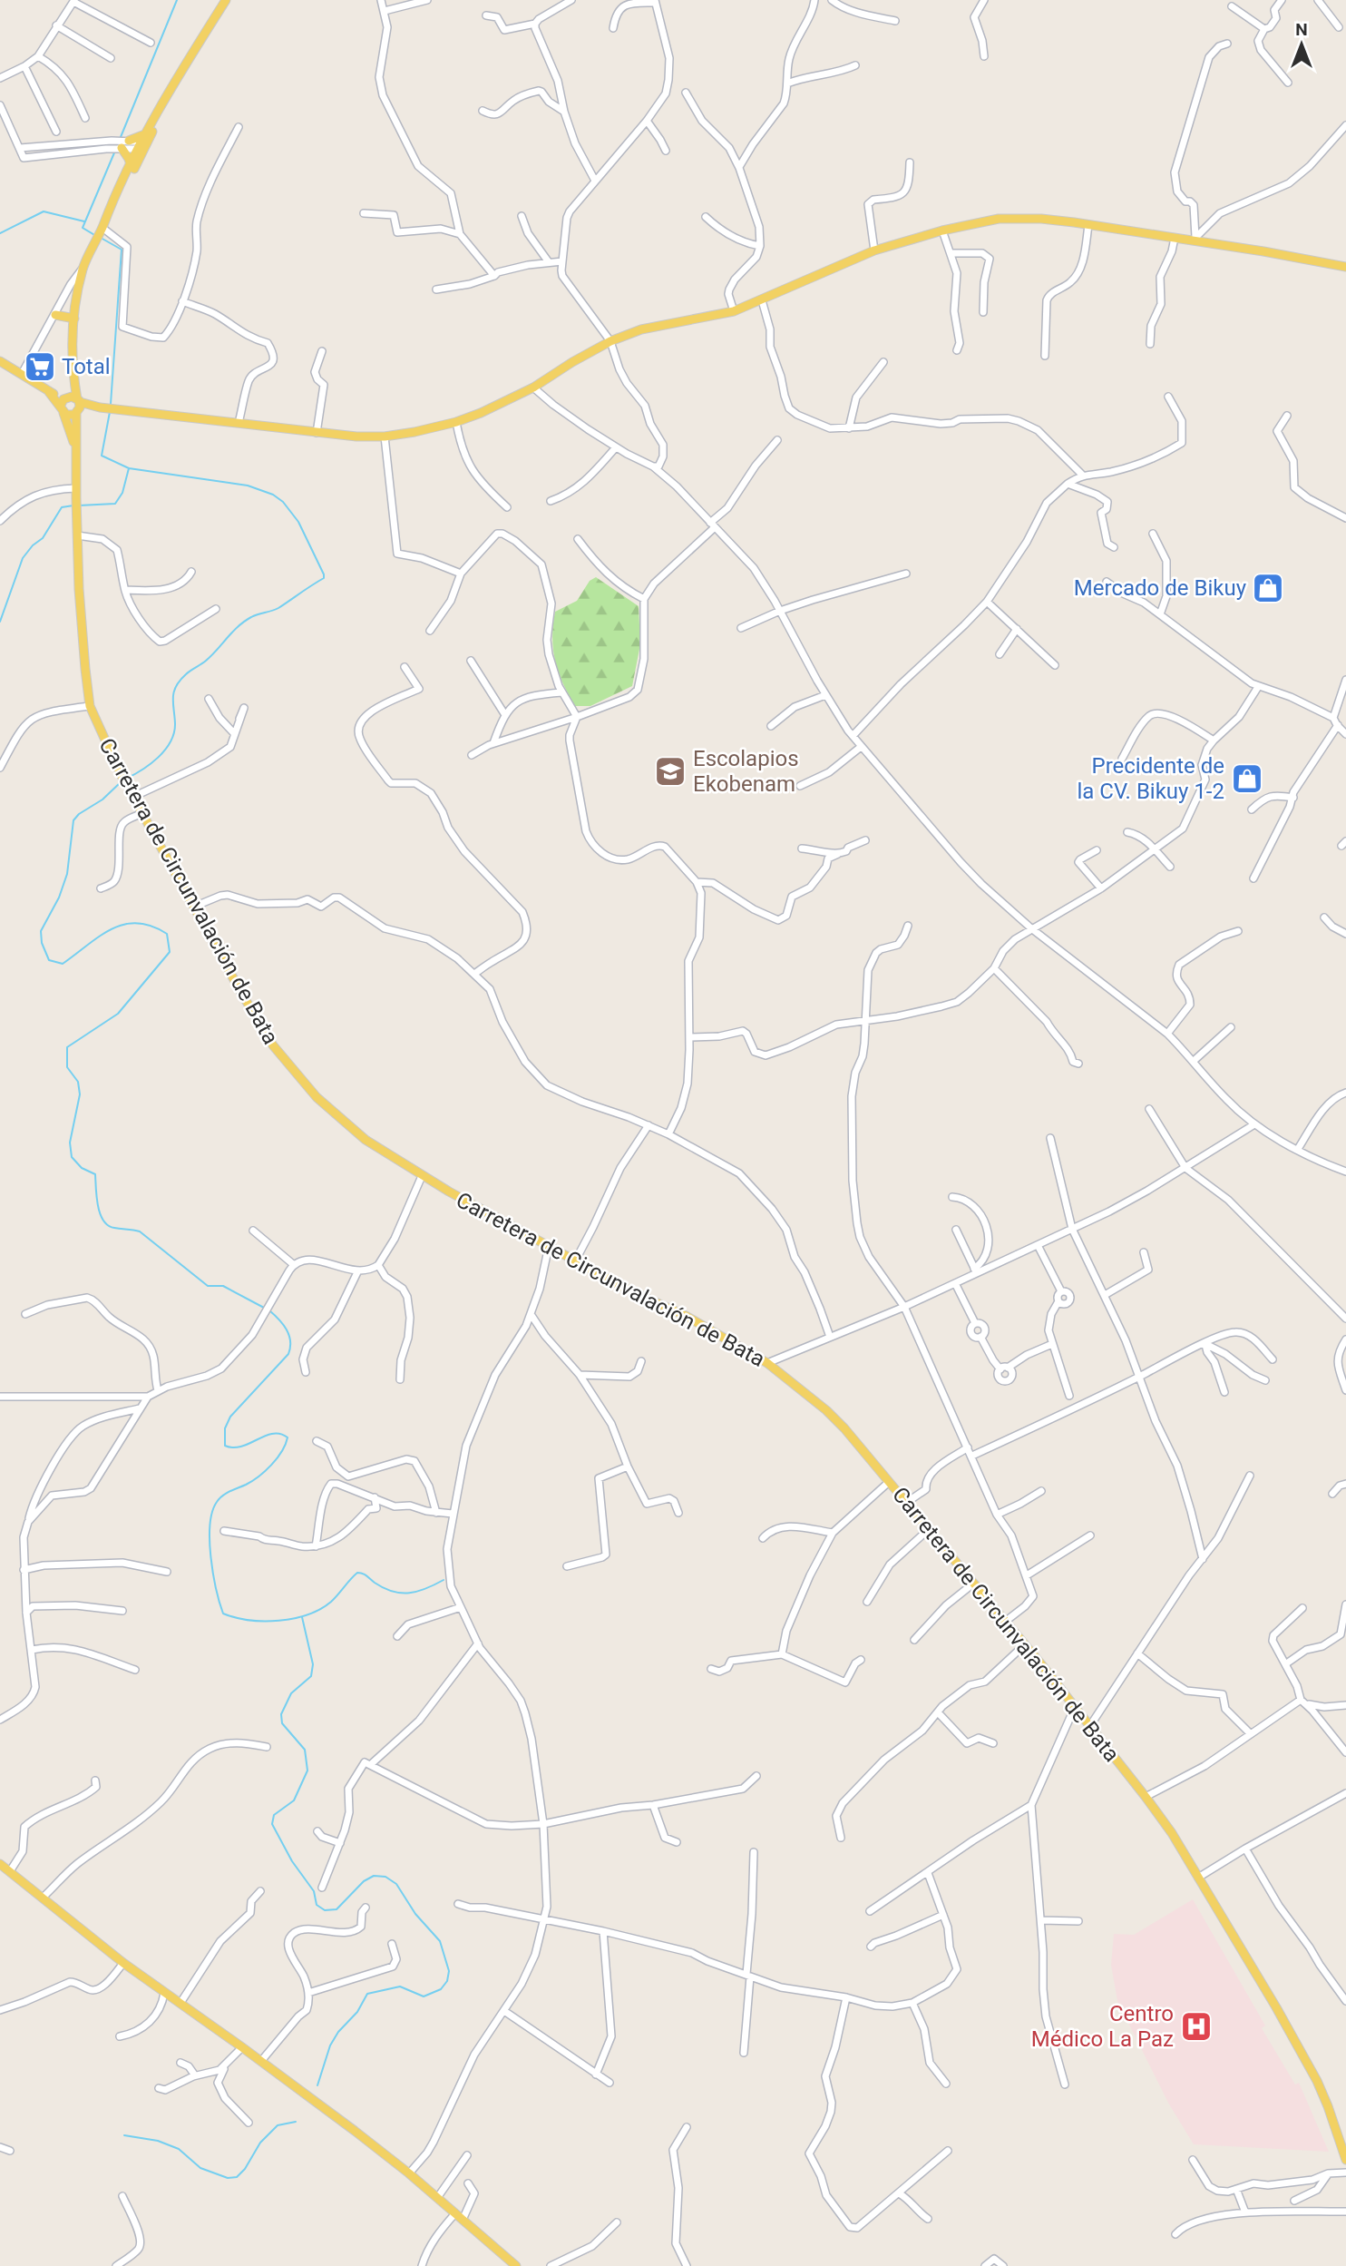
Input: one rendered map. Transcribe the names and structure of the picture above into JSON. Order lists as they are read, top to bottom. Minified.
{"streets":{"main road":["Carretera de Circunvalación de Bata"]},"places":{"supermarket":["Total"],"shop":["Mercado de Bikuy","Precidente de la CV. Bikuy 1-2"],"school or university":["Escolapios Ekobenam"],"hospital":["Centro Médico La Paz"]},"north":"top"}
